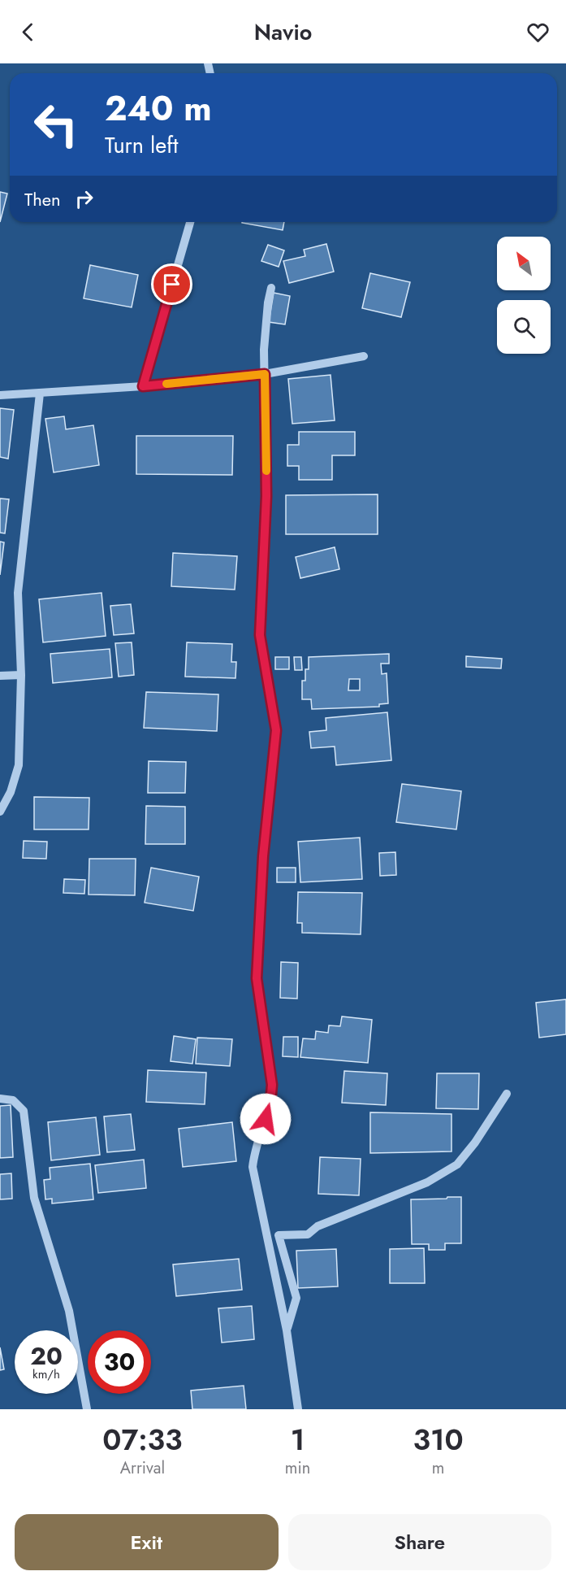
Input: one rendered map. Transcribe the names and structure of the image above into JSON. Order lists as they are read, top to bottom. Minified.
{"north":"top left","page":{"header":"Navio","turn":["240 m","Turn left"],"then":"Then","speed":"20 km/h","limit":"30","eta":["07:33","Arrival","1","min","310","m"],"buttons":["Exit","Share"]}}
